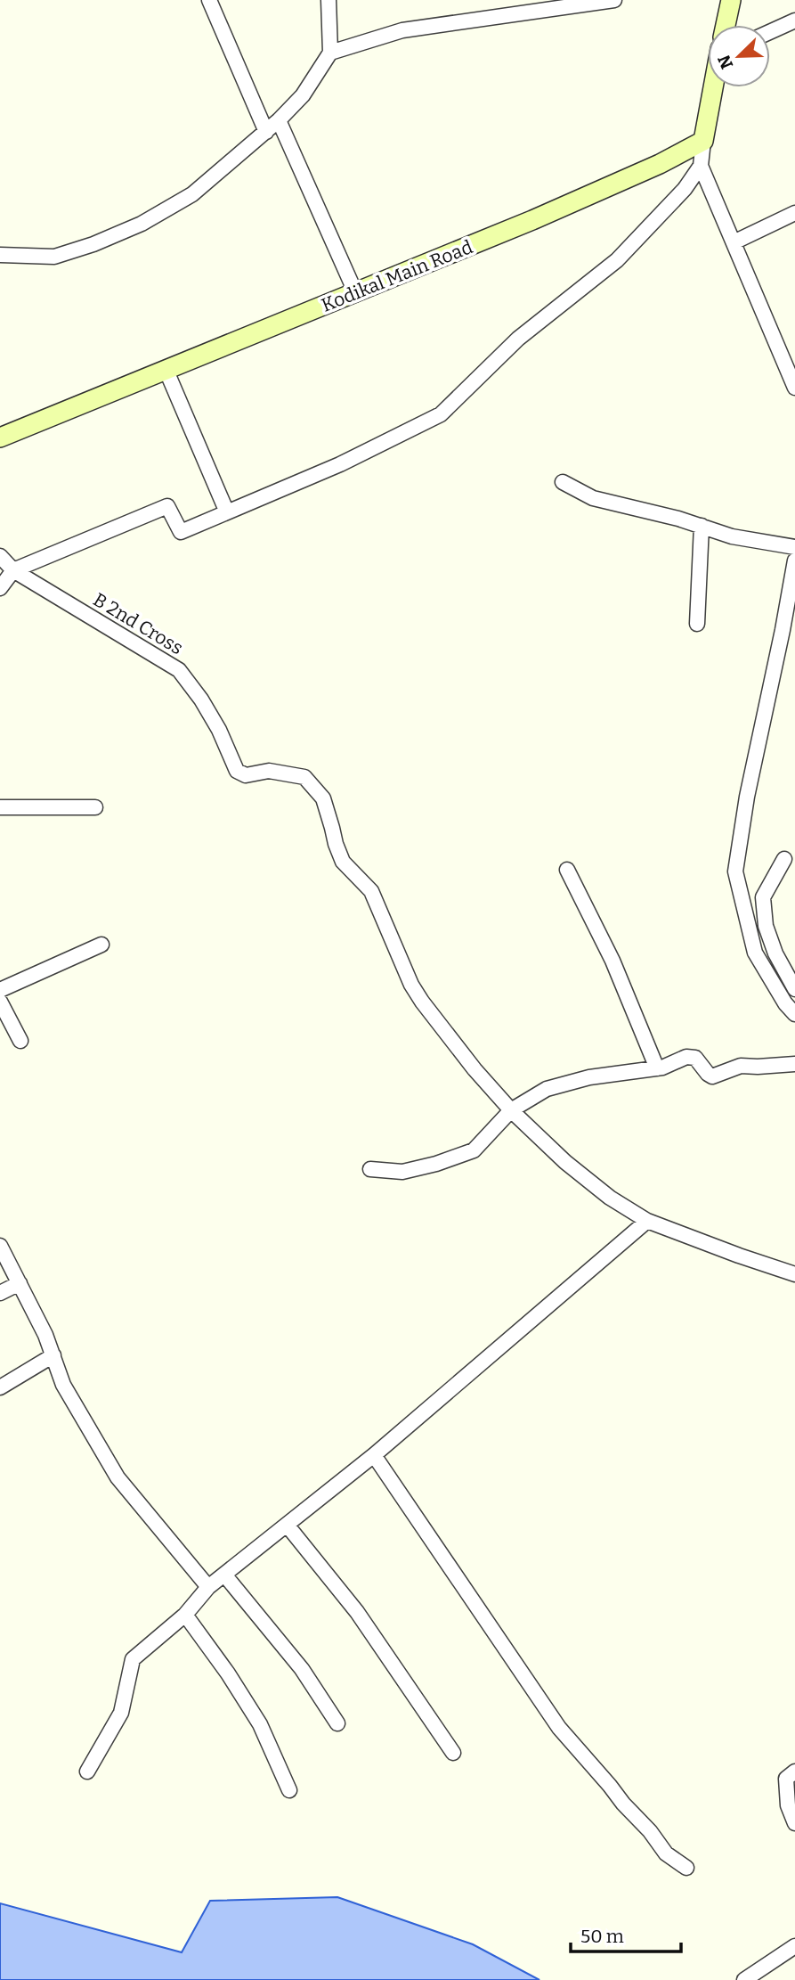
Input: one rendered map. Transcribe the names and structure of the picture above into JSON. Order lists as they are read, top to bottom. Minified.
{"streets":{"street":["Kodikal Main Road","B 2nd Cross"]},"scale_bar":"50 m","north":"bottom left"}
